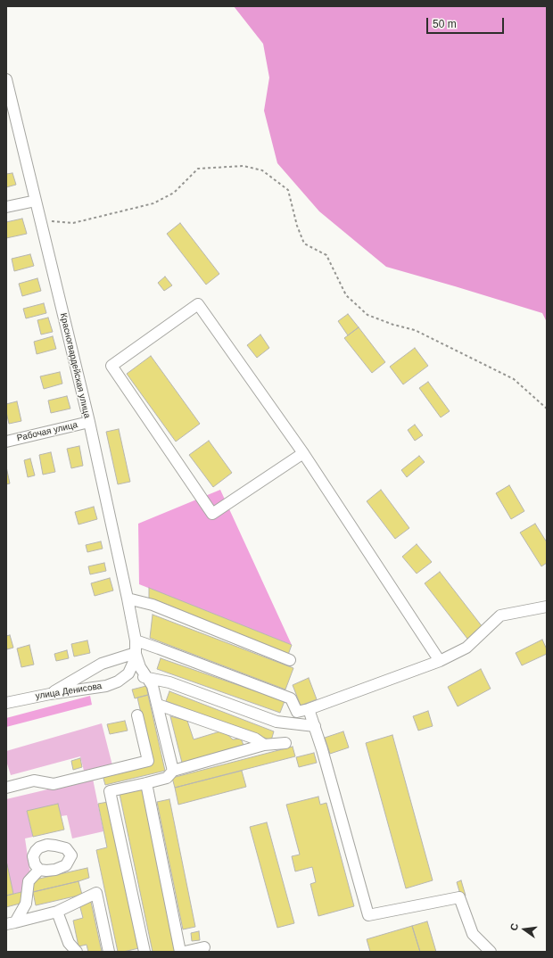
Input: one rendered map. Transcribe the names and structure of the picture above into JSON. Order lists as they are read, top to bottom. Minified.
{"streets":{"street":["Красногвардейская улица","Рабочая улица","улица Денисова"]},"crossings":[["Красногвардейская улица","Рабочая улица"]],"scale_bar":"50 m","north":"left"}
